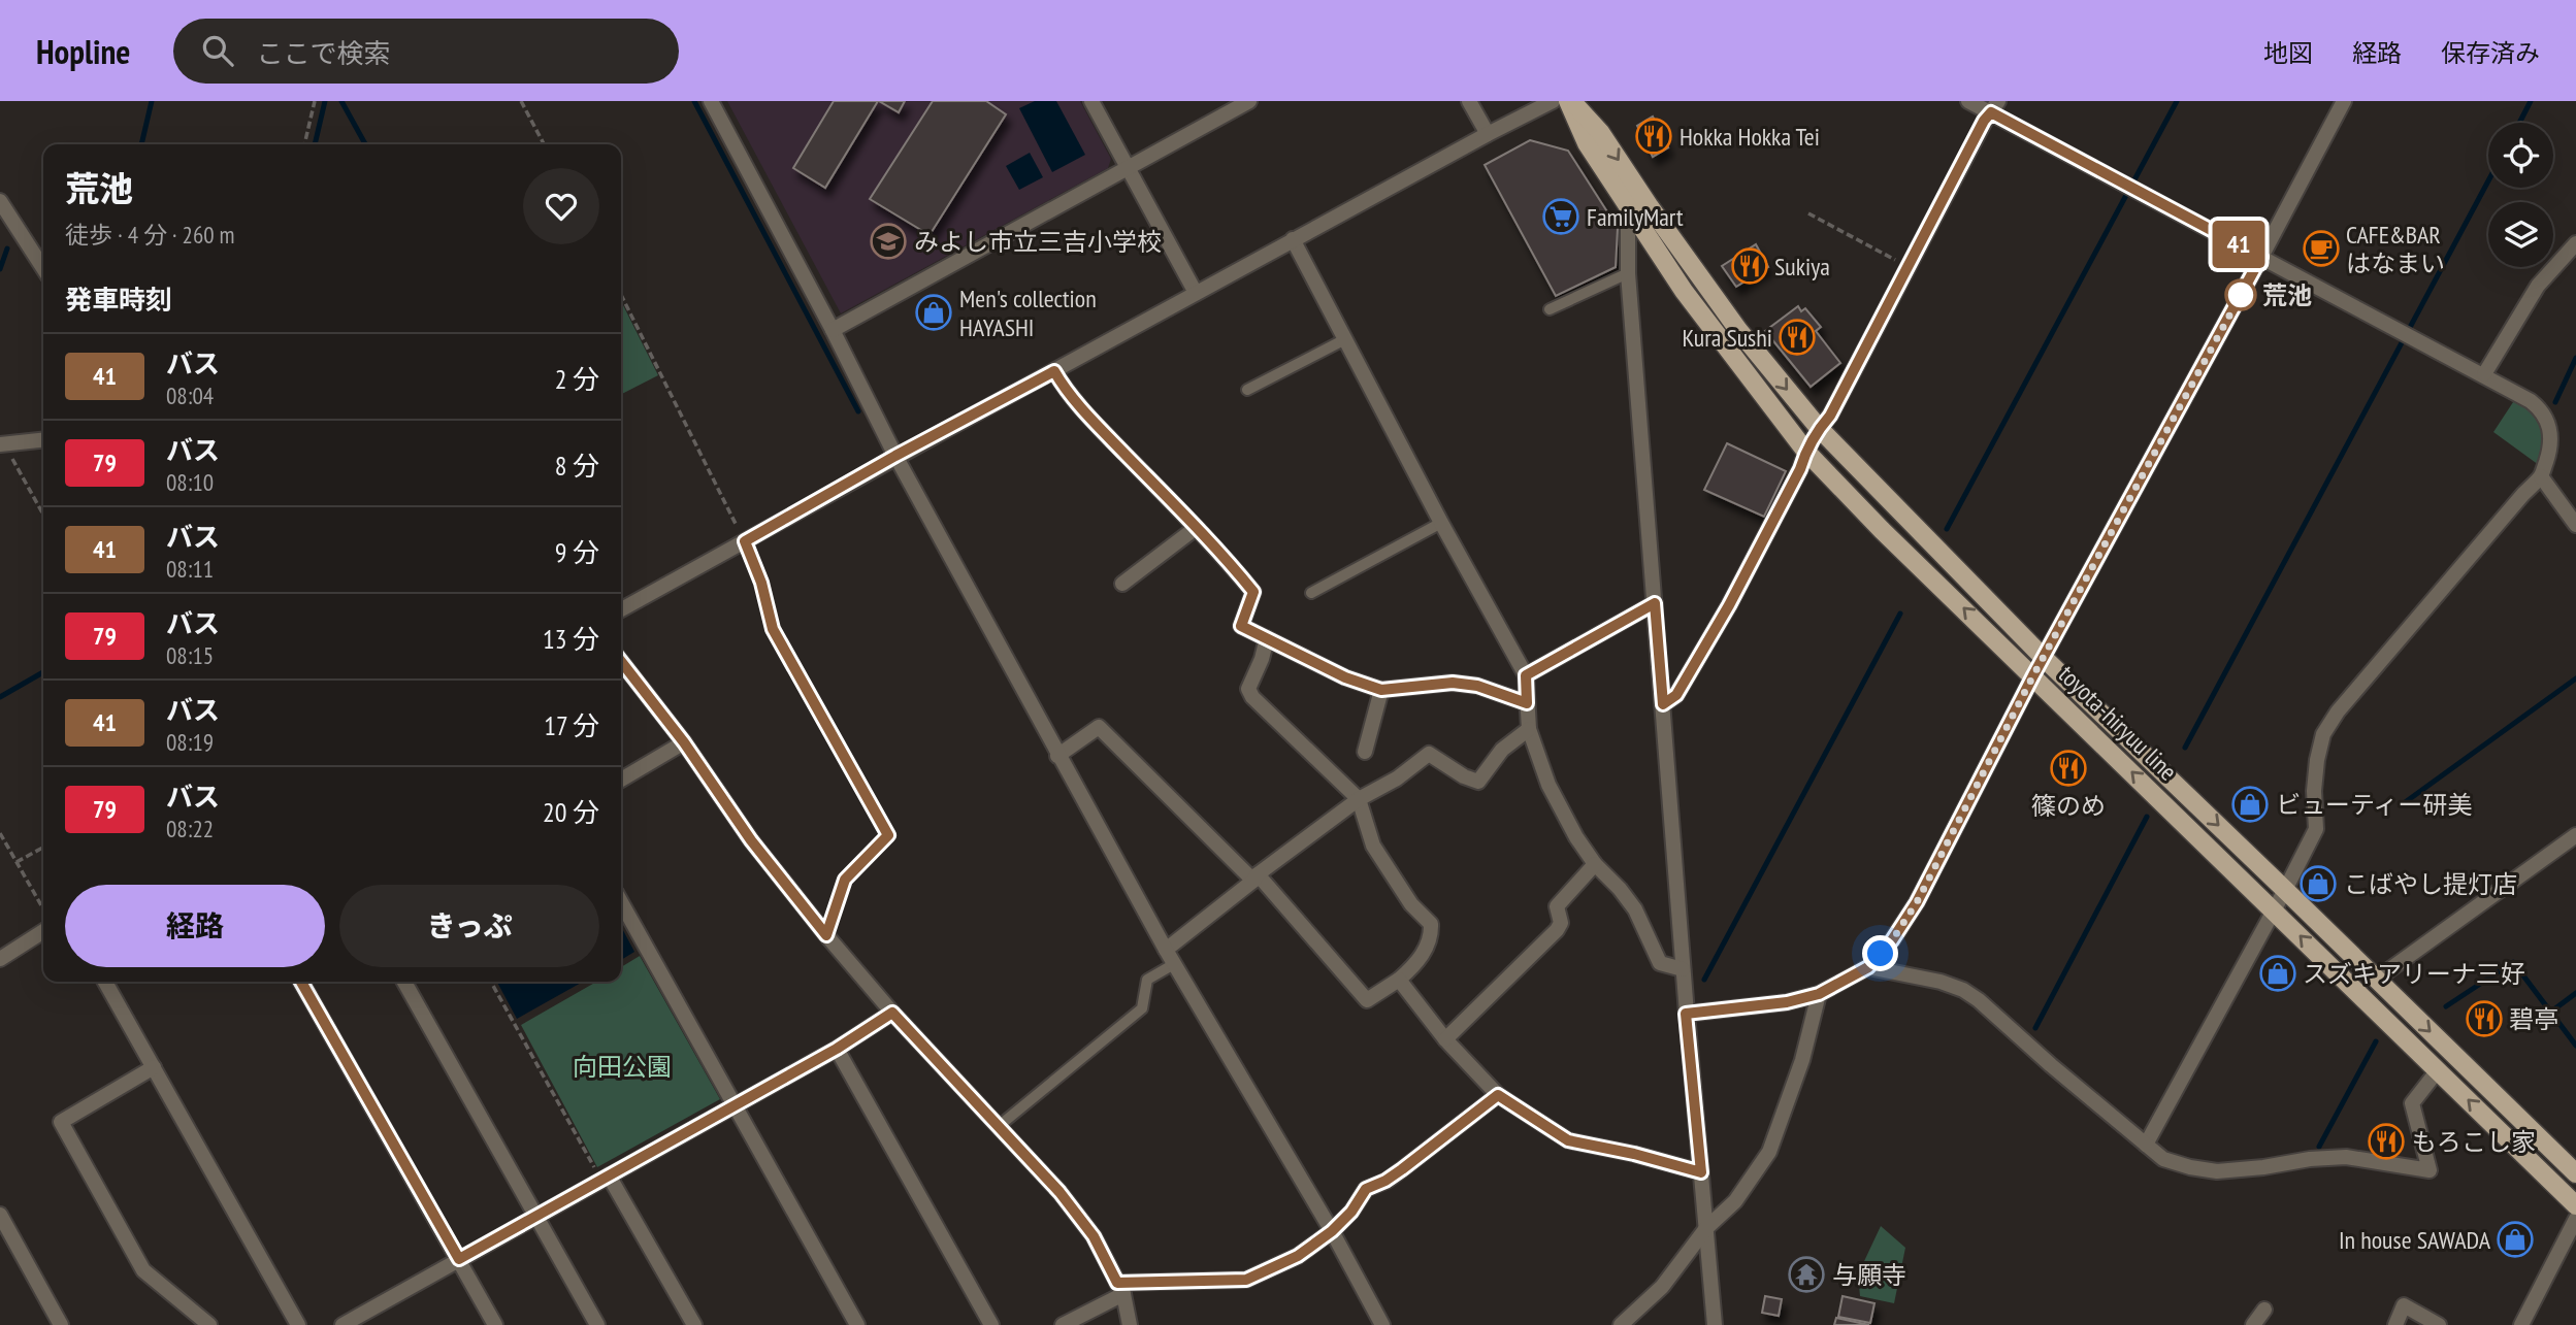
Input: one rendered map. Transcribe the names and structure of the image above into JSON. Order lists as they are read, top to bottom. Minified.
{"streets":{"main road":["toyota-hiryuu line"]},"parks":["向田公園"],"places":{"restaurant":["Hokka Hokka Tei","Sukiya","Kura Sushi","篠のめ","碧亭","もろこし家"],"supermarket":["FamilyMart"],"school or university":["みよし市立三吉小学校"],"cafe":["CAFE&BAR はなまい"],"other":["荒池"],"shop":["Men's collection HAYASHI","ビューティー研美","こばやし提灯店","スズキアリーナ三好","In house SAWADA"],"temple":["与願寺"]},"lines":["bus line 41"],"page":{"header":"Hopline","search":"ここで検索","nav":["地図","経路","保存済み"],"on_map":"41","heading":[["荒池","徒歩 · 4 分 · 260 m"],"発車時刻"],"list":[{"mark":"41","name":"バス","note":"08:04","value":"2 分"},{"mark":"79","name":"バス","note":"08:10","value":"8 分"},{"mark":"41","name":"バス","note":"08:11","value":"9 分"},{"mark":"79","name":"バス","note":"08:15","value":"13 分"},{"mark":"41","name":"バス","note":"08:19","value":"17 分"},{"mark":"79","name":"バス","note":"08:22","value":"20 分"}],"buttons":["経路","きっぷ"]}}
